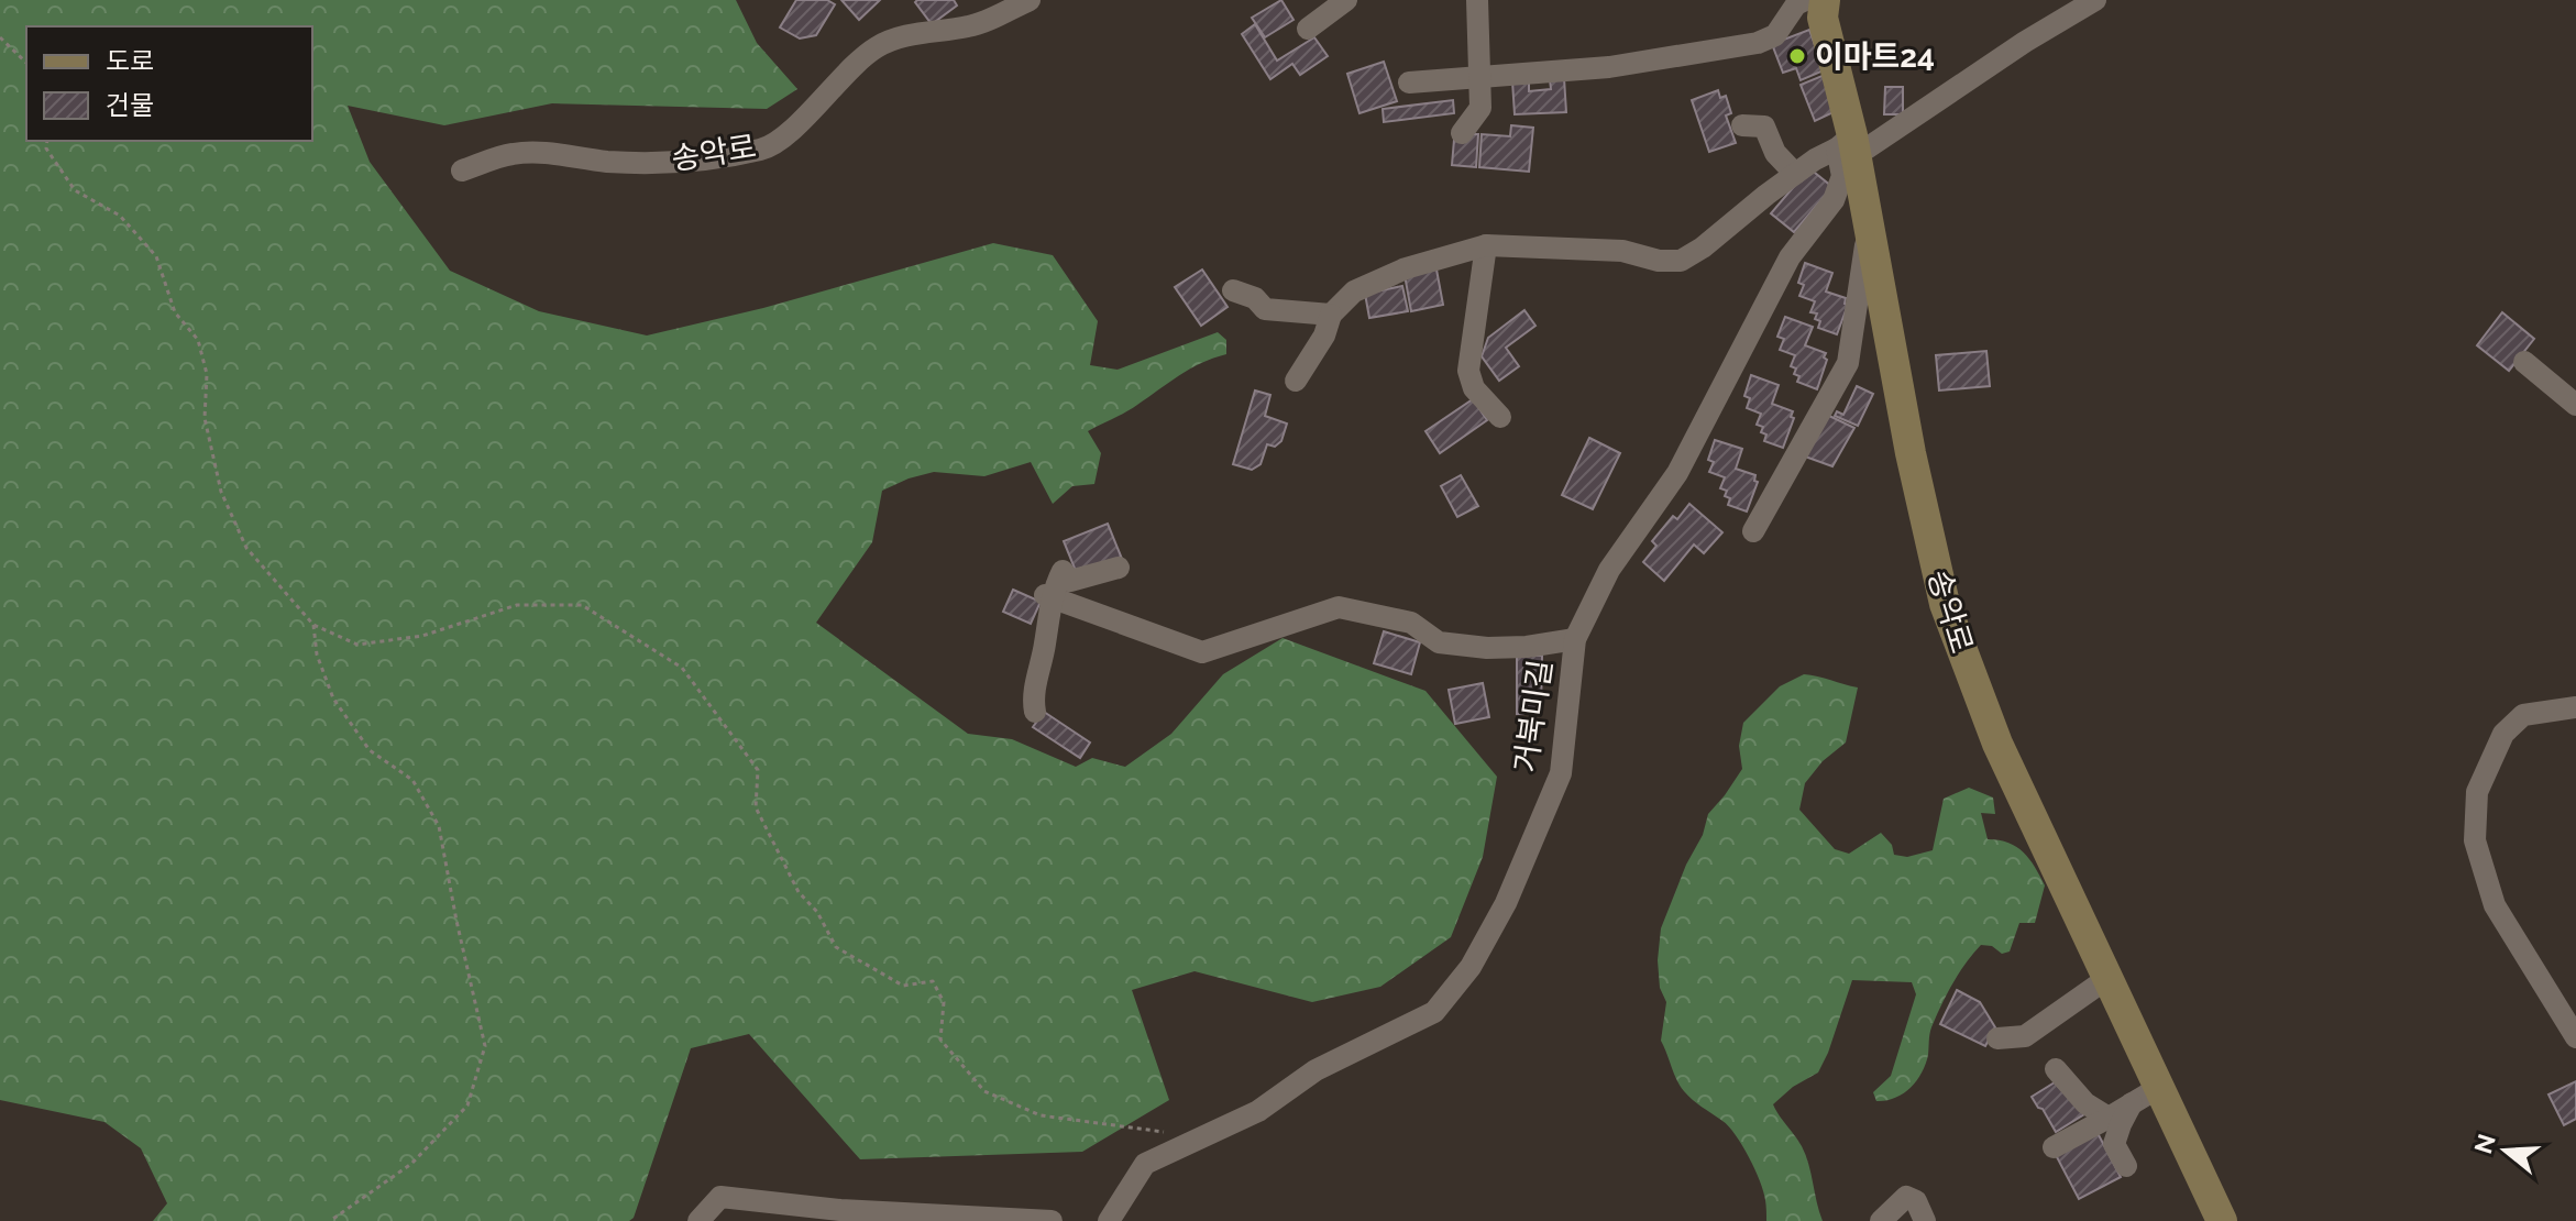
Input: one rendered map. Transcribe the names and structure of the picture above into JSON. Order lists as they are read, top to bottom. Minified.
{"streets":{"main road":["송악로"],"street":["거북미길"]},"crossings":[["송악로","거북미길"]],"places":["이마트24"],"legend":["도로","건물"],"north":"left"}
